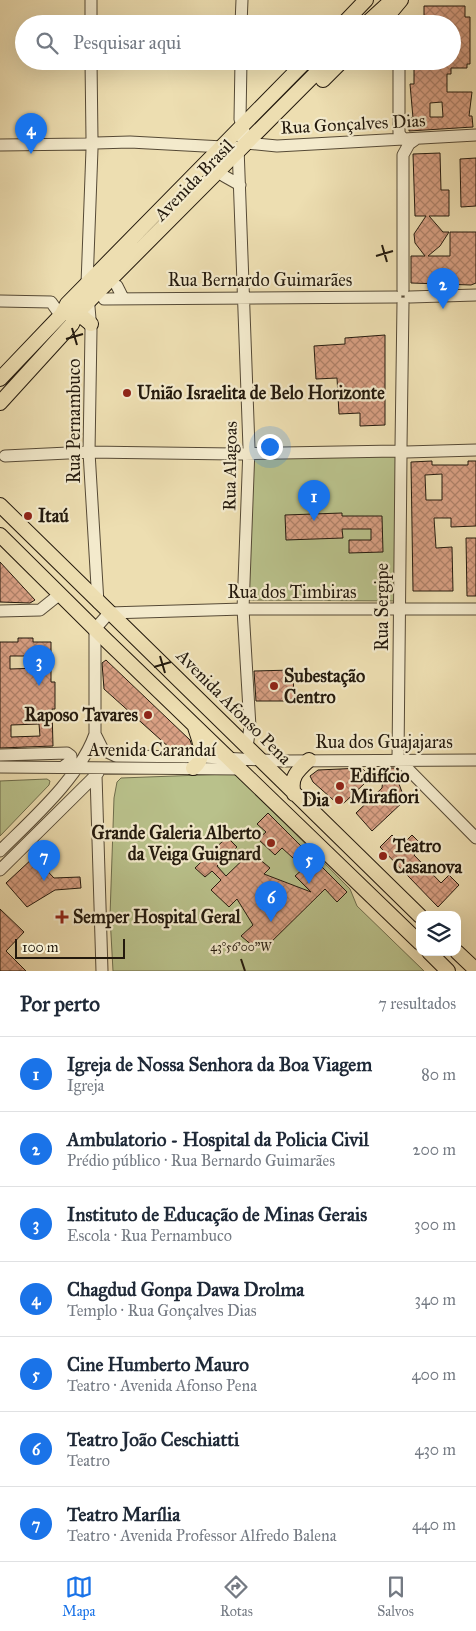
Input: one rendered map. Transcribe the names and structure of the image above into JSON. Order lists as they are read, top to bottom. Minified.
{"streets":{"main road":["Avenida Brasil","Avenida Afonso Pena"],"street":["Rua Gonçalves Dias","Rua Bernardo Guimarães","Rua Pernambuco","Rua Alagoas","Rua dos Timbiras","Rua Sergipe","Rua dos Guajajaras","Avenida Carandaí"]},"crossings":[["Rua Gonçalves Dias","Avenida Brasil"],["Rua Gonçalves Dias","Rua Alagoas"],["Avenida Brasil","Rua Bernardo Guimarães"],["Avenida Brasil","Rua Pernambuco"],["Avenida Brasil","Rua Alagoas"],["Rua Bernardo Guimarães","Rua Alagoas"],["Rua Bernardo Guimarães","Rua Sergipe"],["Rua Pernambuco","Avenida Afonso Pena"],["Rua Alagoas","Rua dos Timbiras"],["Rua Alagoas","Avenida Afonso Pena"],["Rua dos Timbiras","Rua Sergipe"],["Rua dos Timbiras","Avenida Afonso Pena"],["Rua Sergipe","Rua dos Guajajaras"],["Avenida Afonso Pena","Rua dos Guajajaras"],["Avenida Afonso Pena","Avenida Carandaí"],["Rua dos Guajajaras","Avenida Carandaí"]],"places":{"other":["União Israelita de Belo Horizonte","Itaú","Subestação Centro","Raposo Tavares","Edifício Mirafiori","Dia","Grande Galeria Alberto da Veiga Guignard","Teatro Casanova"],"health":["Semper Hospital Geral"]},"scale_bar":"100 m","page":{"search":"Pesquisar aqui","pins":["4","2","1","3","7","5","6"],"scale":"100 m","heading":["Por perto","7 resultados"],"list":[{"mark":"1","name":"Igreja de Nossa Senhora da Boa Viagem","note":"Igreja","value":"80 m"},{"mark":"2","name":"Ambulatorio - Hospital da Policia Civil","note":"Prédio público · Rua Bernardo Guimarães","value":"200 m"},{"mark":"3","name":"Instituto de Educação de Minas Gerais","note":"Escola · Rua Pernambuco","value":"300 m"},{"mark":"4","name":"Chagdud Gonpa Dawa Drolma","note":"Templo · Rua Gonçalves Dias","value":"340 m"},{"mark":"5","name":"Cine Humberto Mauro","note":"Teatro · Avenida Afonso Pena","value":"400 m"},{"mark":"6","name":"Teatro João Ceschiatti","note":"Teatro","value":"430 m"},{"mark":"7","name":"Teatro Marília","note":"Teatro · Avenida Professor Alfredo Balena","value":"440 m"}],"nav":["Mapa","Rotas","Salvos"]},"coordinates":["43°56'00\"W"]}
